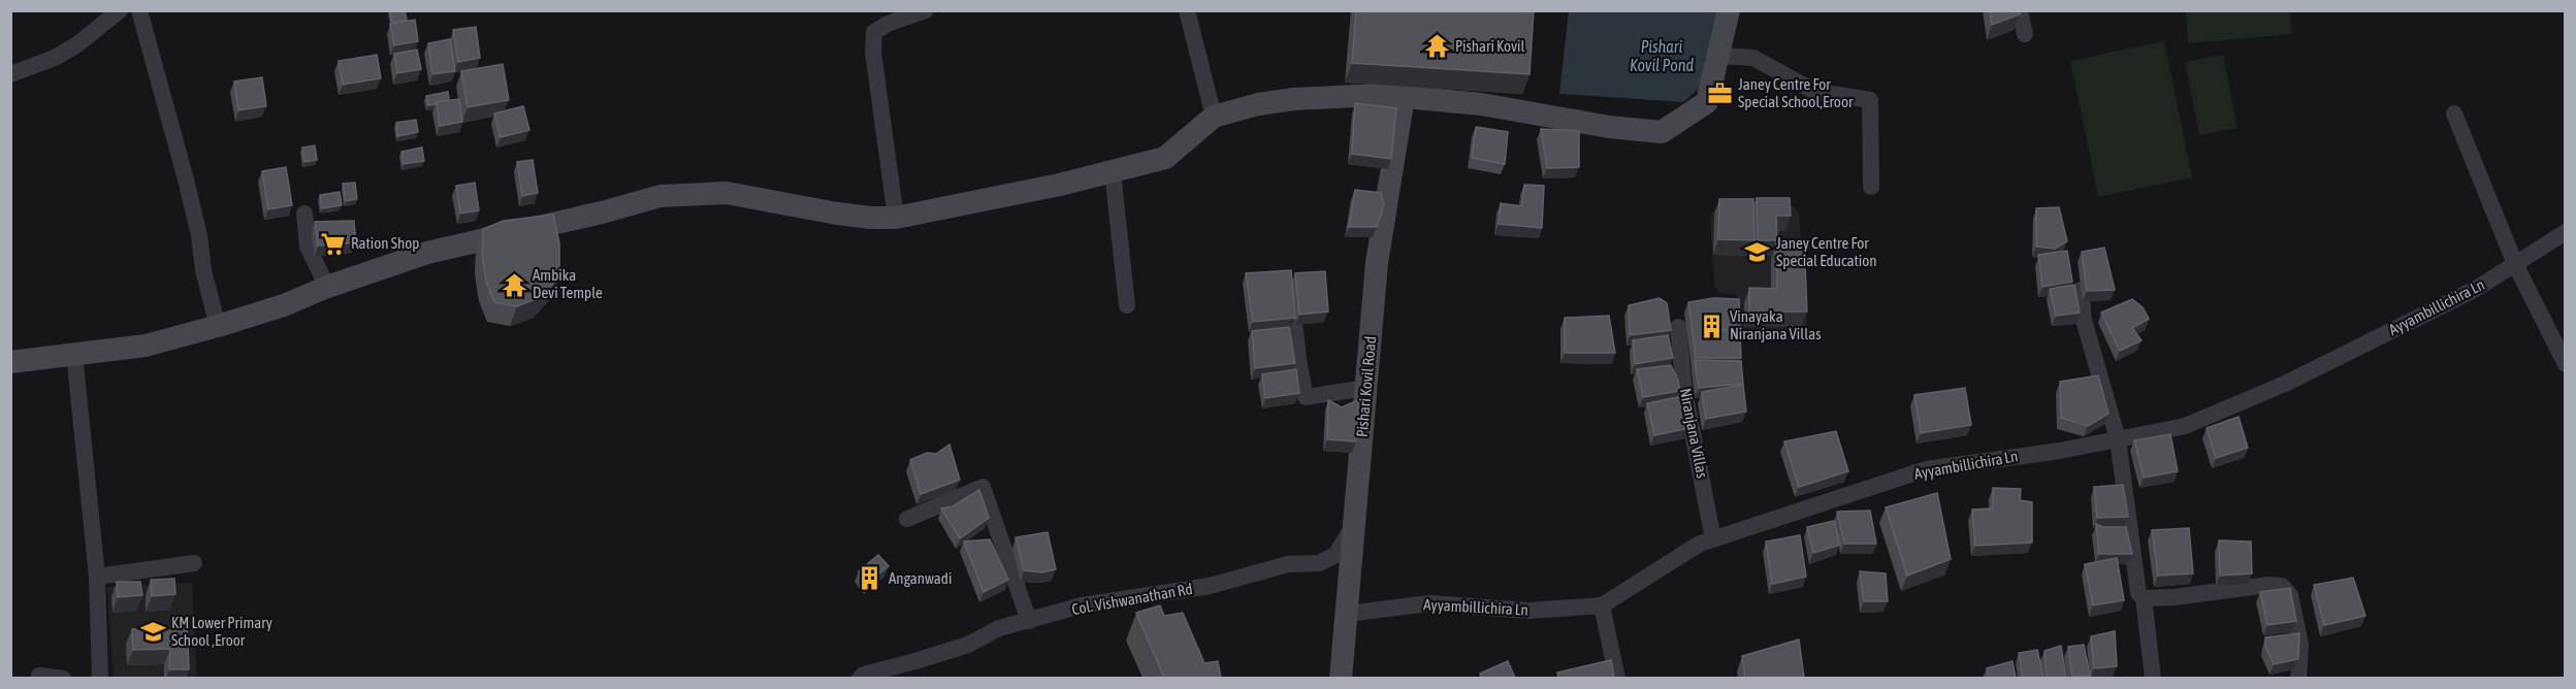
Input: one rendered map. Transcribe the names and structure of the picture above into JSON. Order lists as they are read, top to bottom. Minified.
{"streets":{"street":["Ayyambillichira Ln","Pishari Kovil Road","Niranjana Villas","Col. Vishwanathan Rd"]},"crossings":[["Ayyambillichira Ln","Pishari Kovil Road"],["Ayyambillichira Ln","Niranjana Villas"],["Pishari Kovil Road","Col. Vishwanathan Rd"]],"water":["Pishari Kovil Pond"],"places":{"temple":["Pishari Kovil","Ambika Devi Temple"],"office":["Janey Centre For Special School,Eroor"],"supermarket":["Ration Shop"],"school or university":["Janey Centre For Special Education","KM Lower Primary School ,Eroor"],"building":["Vinayaka Niranjana Villas","Anganwadi"]}}
